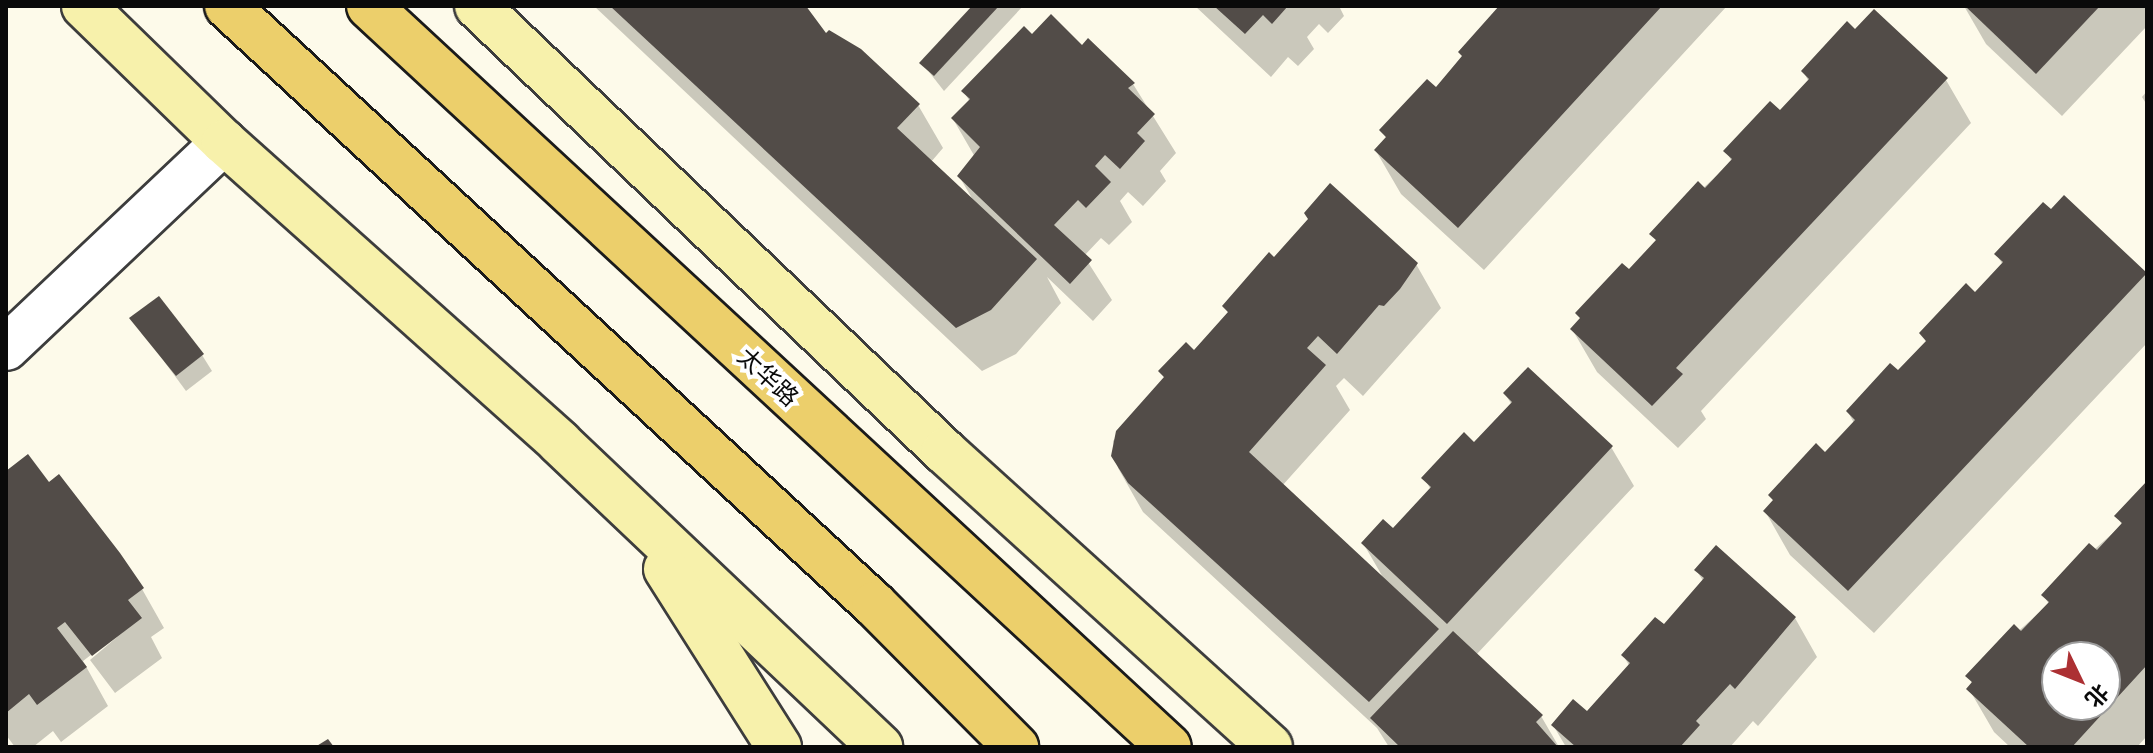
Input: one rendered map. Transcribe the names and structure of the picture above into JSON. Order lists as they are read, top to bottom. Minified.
{"streets":{"main road":["太华路"]},"north":"bottom right"}
